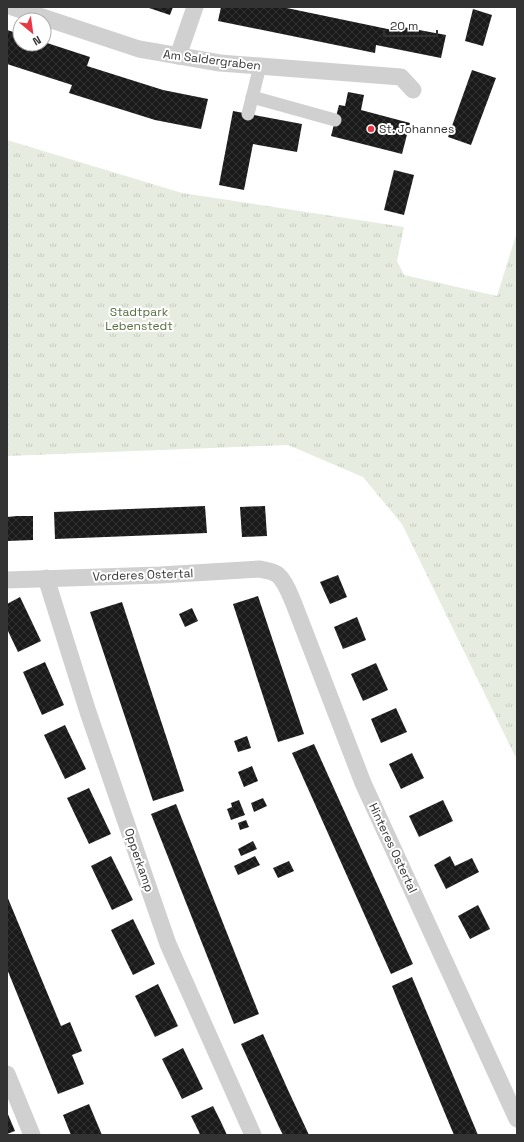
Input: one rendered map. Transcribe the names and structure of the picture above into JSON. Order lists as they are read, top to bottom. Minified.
{"streets":{"street":["Am Saldergraben","Vorderes Ostertal","Hinteres Ostertal","Opperkamp"]},"crossings":[["Vorderes Ostertal","Hinteres Ostertal"],["Vorderes Ostertal","Opperkamp"]],"parks":["Stadtpark Lebenstedt"],"places":["St. Johannes"],"scale_bar":"20 m","north":"bottom right"}
